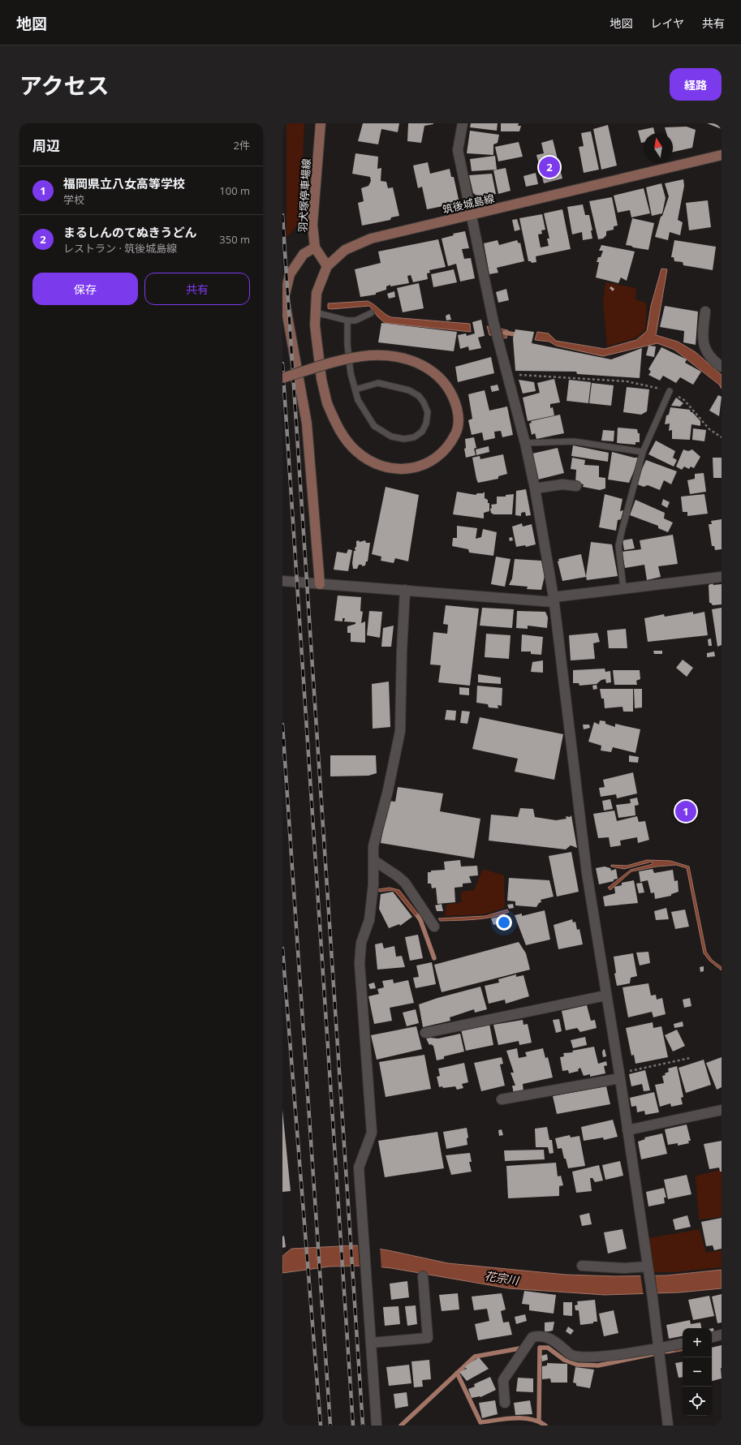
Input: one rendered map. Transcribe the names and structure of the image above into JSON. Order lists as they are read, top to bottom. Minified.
{"streets":{"main road":["羽犬塚停車場線","筑後城島線"]},"crossings":[["羽犬塚停車場線","筑後城島線"]],"water":["花宗川"],"north":"top","page":{"header":"地図","nav":["地図","レイヤ","共有"],"title":"アクセス","buttons":["経路",["保存","共有"]],"heading":["周辺","2件"],"pins":["2","1"],"list":[{"mark":"1","name":"福岡県立八女高等学校","note":"学校","value":"100 m"},{"mark":"2","name":"まるしんのてぬきうどん","note":"レストラン · 筑後城島線","value":"350 m"}],"map_buttons":["+","−"]}}
